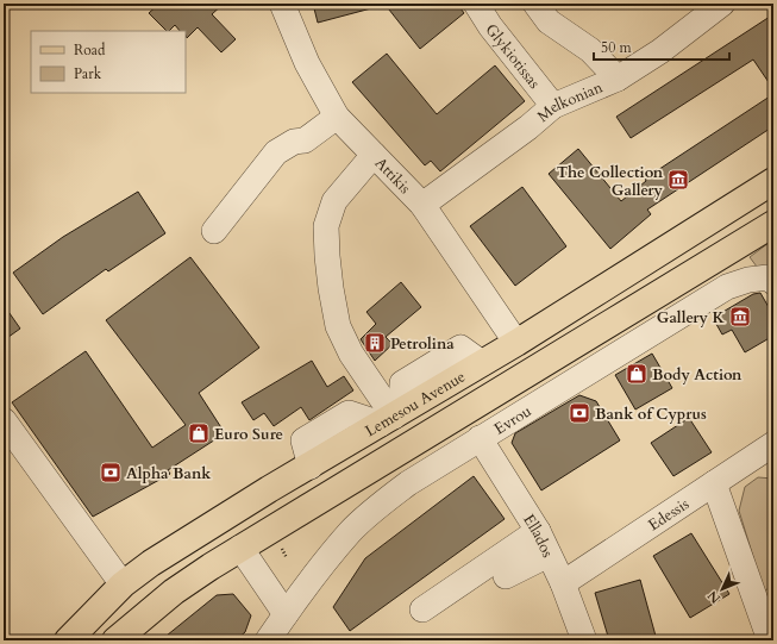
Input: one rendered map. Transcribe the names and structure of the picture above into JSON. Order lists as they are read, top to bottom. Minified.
{"streets":{"main road":["Lemesou Avenue"],"street":["Glykiotissas","Melkonian","Attikis","Evrou","Edessis","Ellados"]},"crossings":[["Glykiotissas","Melkonian"],["Melkonian","Attikis"],["Attikis","Lemesou Avenue"],["Evrou","Ellados"],["Edessis","Ellados"]],"places":{"museum":["The Collection Gallery","Gallery K"],"building":["Petrolina"],"shop":["Body Action","Euro Sure"],"bank":["Bank of Cyprus","Alpha Bank"]},"legend":["Road","Park"],"scale_bar":"50 m","north":"bottom left"}
